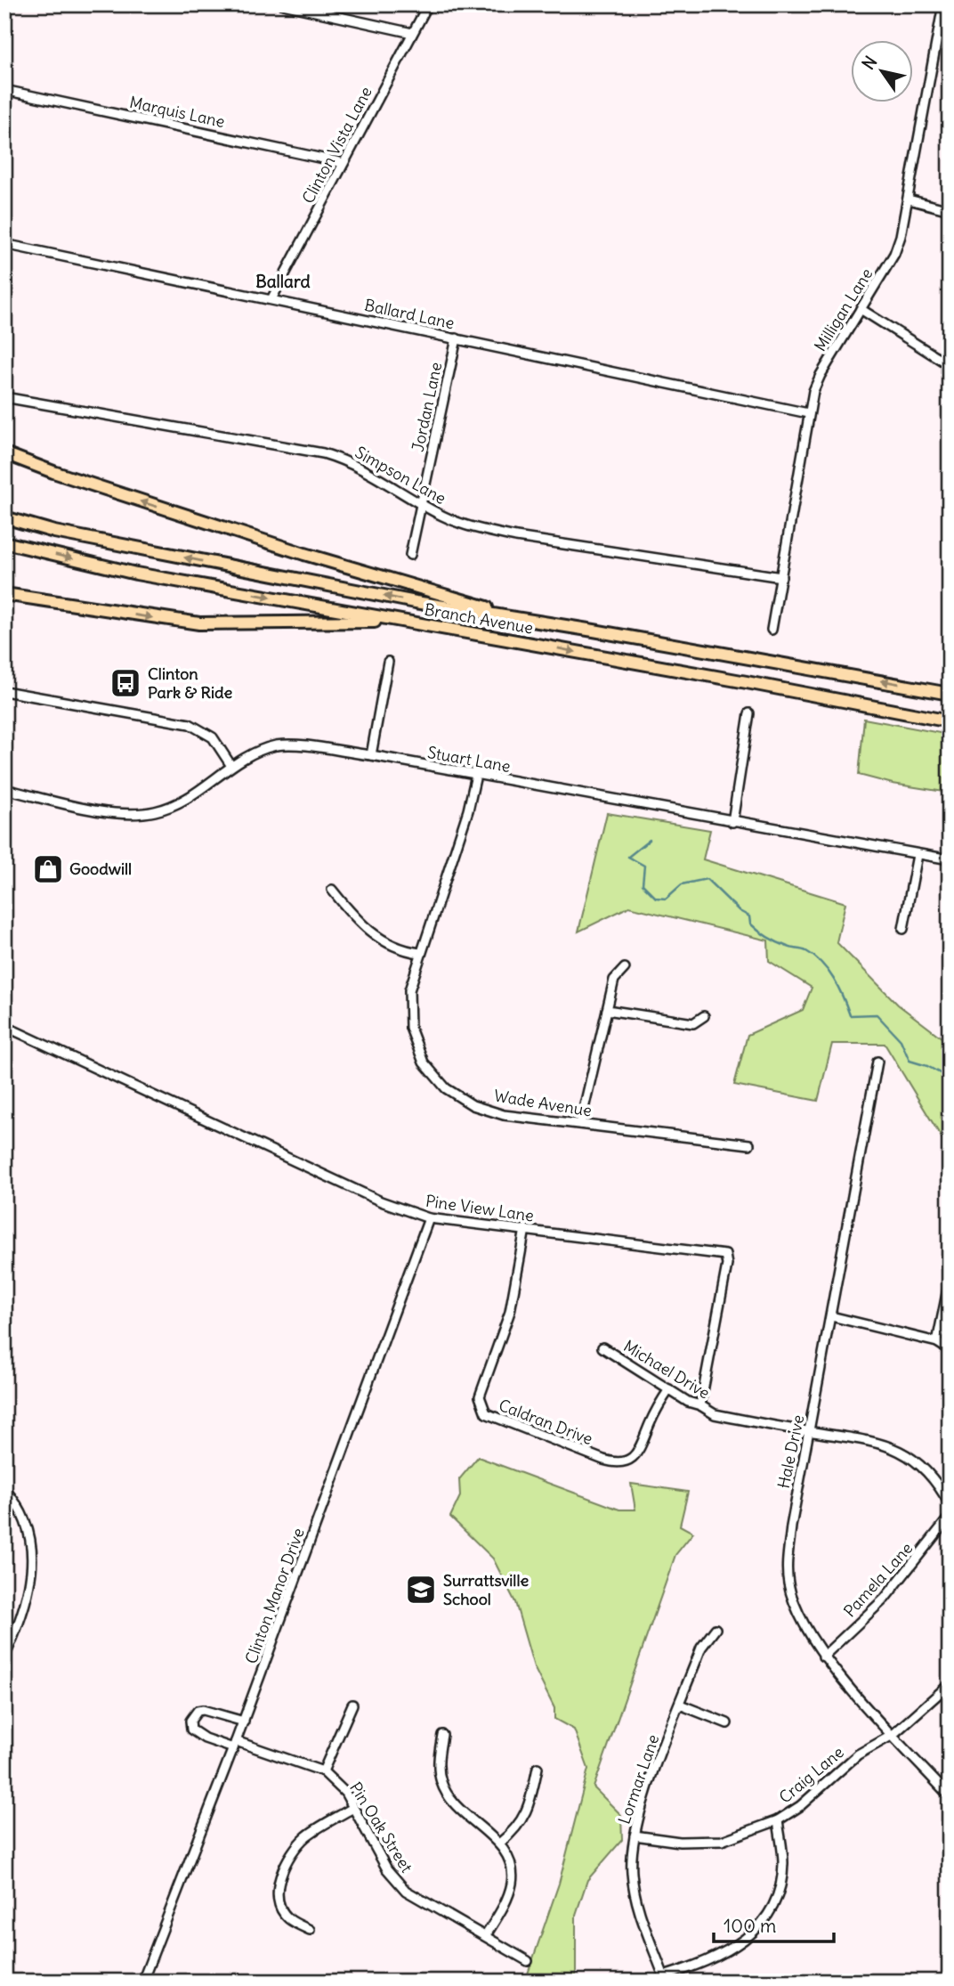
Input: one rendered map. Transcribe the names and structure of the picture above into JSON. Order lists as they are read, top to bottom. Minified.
{"streets":{"highway":["Branch Avenue"],"street":["Marquis Lane","Clinton Vista Lane","Milligan Lane","Ballard Lane","Jordan Lane","Simpson Lane","Stuart Lane","Wade Avenue","Pine View Lane","Michael Drive","Caldran Drive","Hale Drive","Pamela Lane","Clinton Manor Drive","Craig Lane","Lormar Lane","Pin Oak Street"]},"crossings":[["Marquis Lane","Clinton Vista Lane"],["Clinton Vista Lane","Ballard Lane"],["Milligan Lane","Ballard Lane"],["Milligan Lane","Simpson Lane"],["Ballard Lane","Jordan Lane"],["Jordan Lane","Simpson Lane"],["Stuart Lane","Wade Avenue"],["Pine View Lane","Michael Drive"],["Pine View Lane","Caldran Drive"],["Pine View Lane","Clinton Manor Drive"],["Michael Drive","Caldran Drive"],["Michael Drive","Hale Drive"],["Hale Drive","Pamela Lane"],["Hale Drive","Craig Lane"],["Clinton Manor Drive","Pin Oak Street"],["Craig Lane","Lormar Lane"]],"districts":["Ballard"],"places":{"bus stop":["Clinton Park & Ride"],"shop":["Goodwill"],"school or university":["Surrattsville School"]},"scale_bar":"100 m","north":"top left"}
